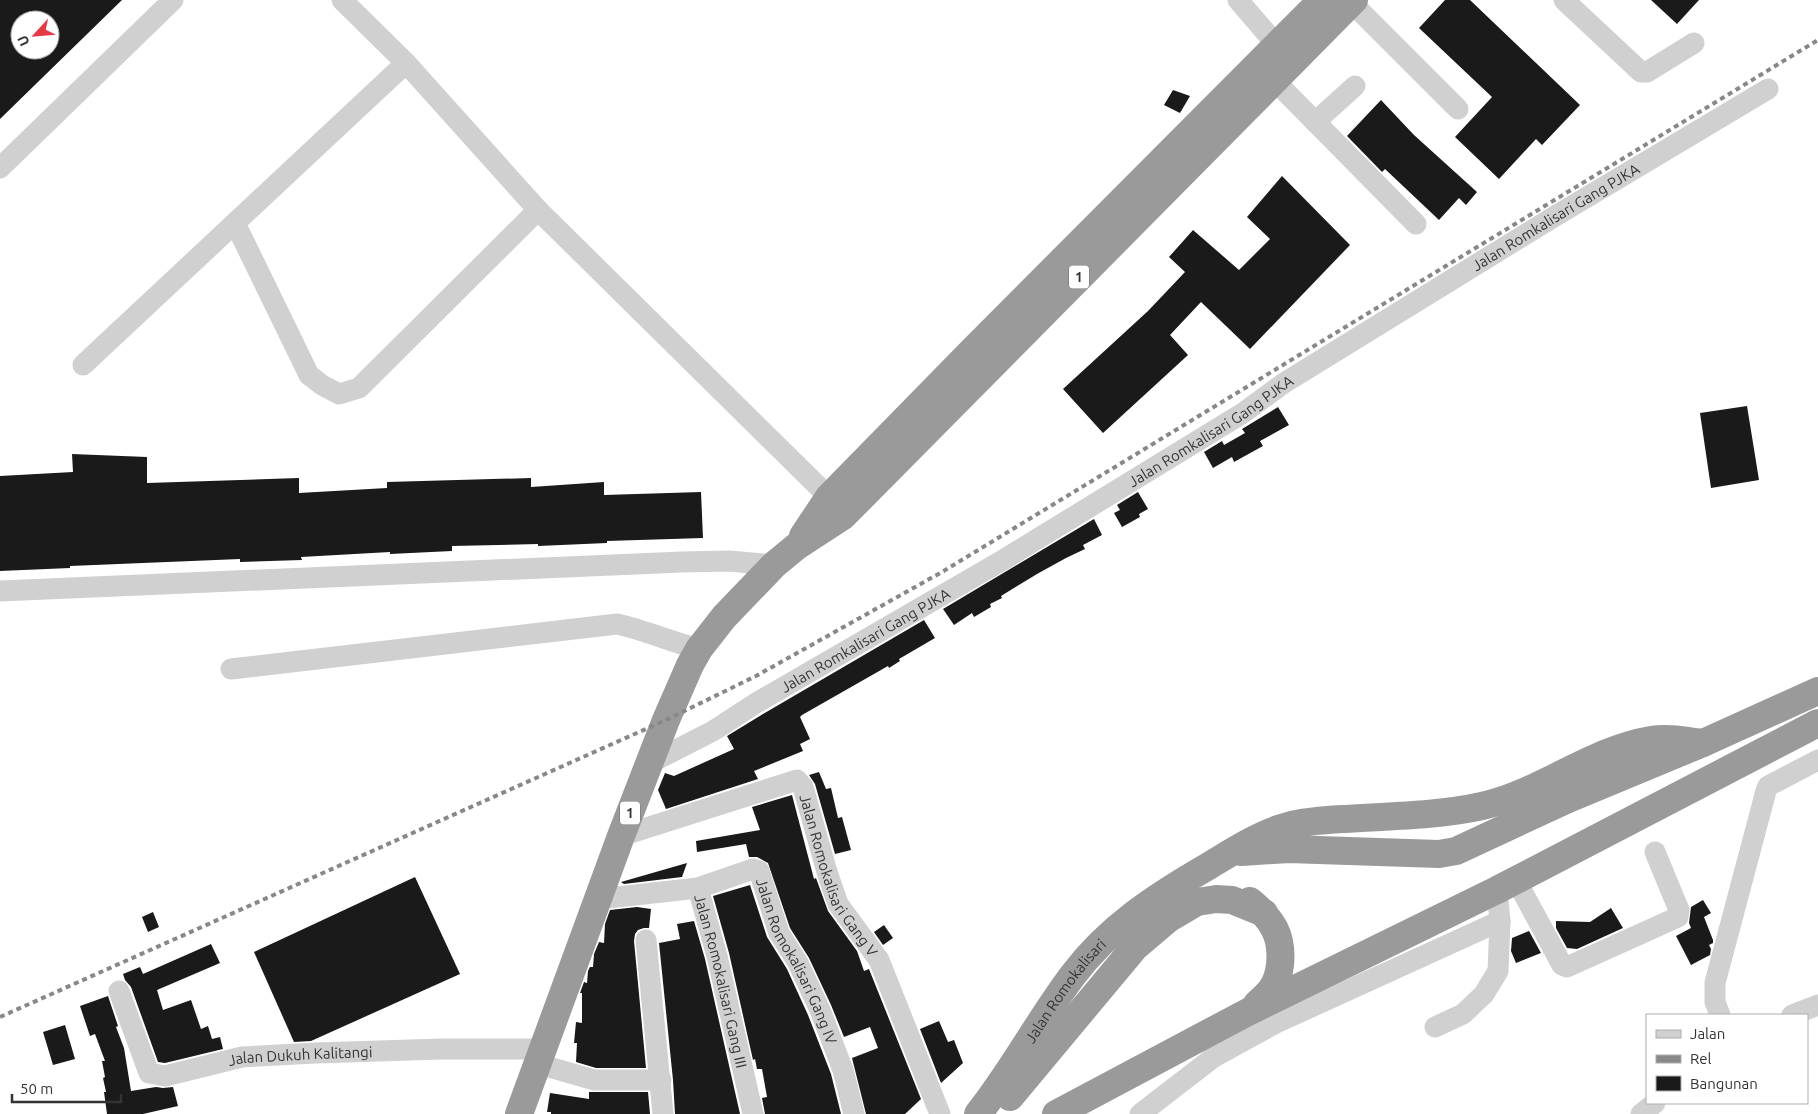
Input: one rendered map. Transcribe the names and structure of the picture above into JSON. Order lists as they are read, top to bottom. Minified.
{"streets":{"highway":["1","Jalan Romokalisari"],"street":["Jalan Romkalisari Gang PJKA","Jalan Romokalisari Gang V","Jalan Romokalisari Gang IV","Jalan Romokalisari Gang III","Jalan Dukuh Kalitangi"]},"crossings":[["Jalan Romkalisari Gang PJKA","1"],["1","Jalan Romokalisari Gang V"],["1","Jalan Romokalisari Gang III"],["1","Jalan Dukuh Kalitangi"],["Jalan Romokalisari Gang IV","Jalan Romokalisari Gang III"]],"legend":["Jalan","Rel","Bangunan"],"scale_bar":"50 m","north":"bottom left"}
